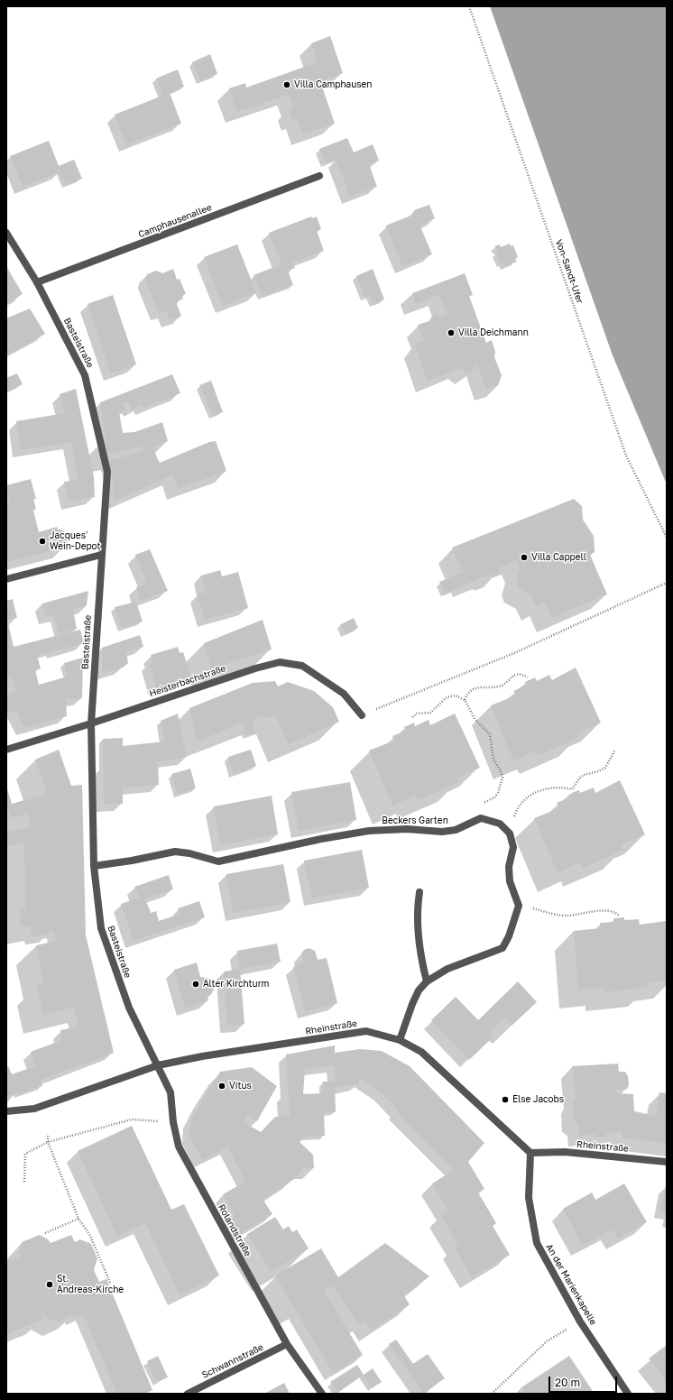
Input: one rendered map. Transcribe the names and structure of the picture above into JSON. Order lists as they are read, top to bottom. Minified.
{"streets":{"street":["Camphausenallee","Basteistraße","Heisterbachstraße","Beckers Garten","Rheinstraße","Rolandstraße","An der Marienkapelle","Schwannstraße"],"path":["Von-Sandt-Ufer"]},"crossings":[["Camphausenallee","Basteistraße"],["Basteistraße","Heisterbachstraße"],["Basteistraße","Beckers Garten"],["Basteistraße","Rheinstraße"],["Basteistraße","Rolandstraße"],["Rheinstraße","Rolandstraße"],["Rheinstraße","An der Marienkapelle"],["Rolandstraße","Schwannstraße"]],"places":["Villa Camphausen","Villa Deichmann","Jacques' Wein-Depot","Villa Cappell","Alter Kirchturm","Vitus","Else Jacobs","St. Andreas-Kirche"],"scale_bar":"20 m"}
